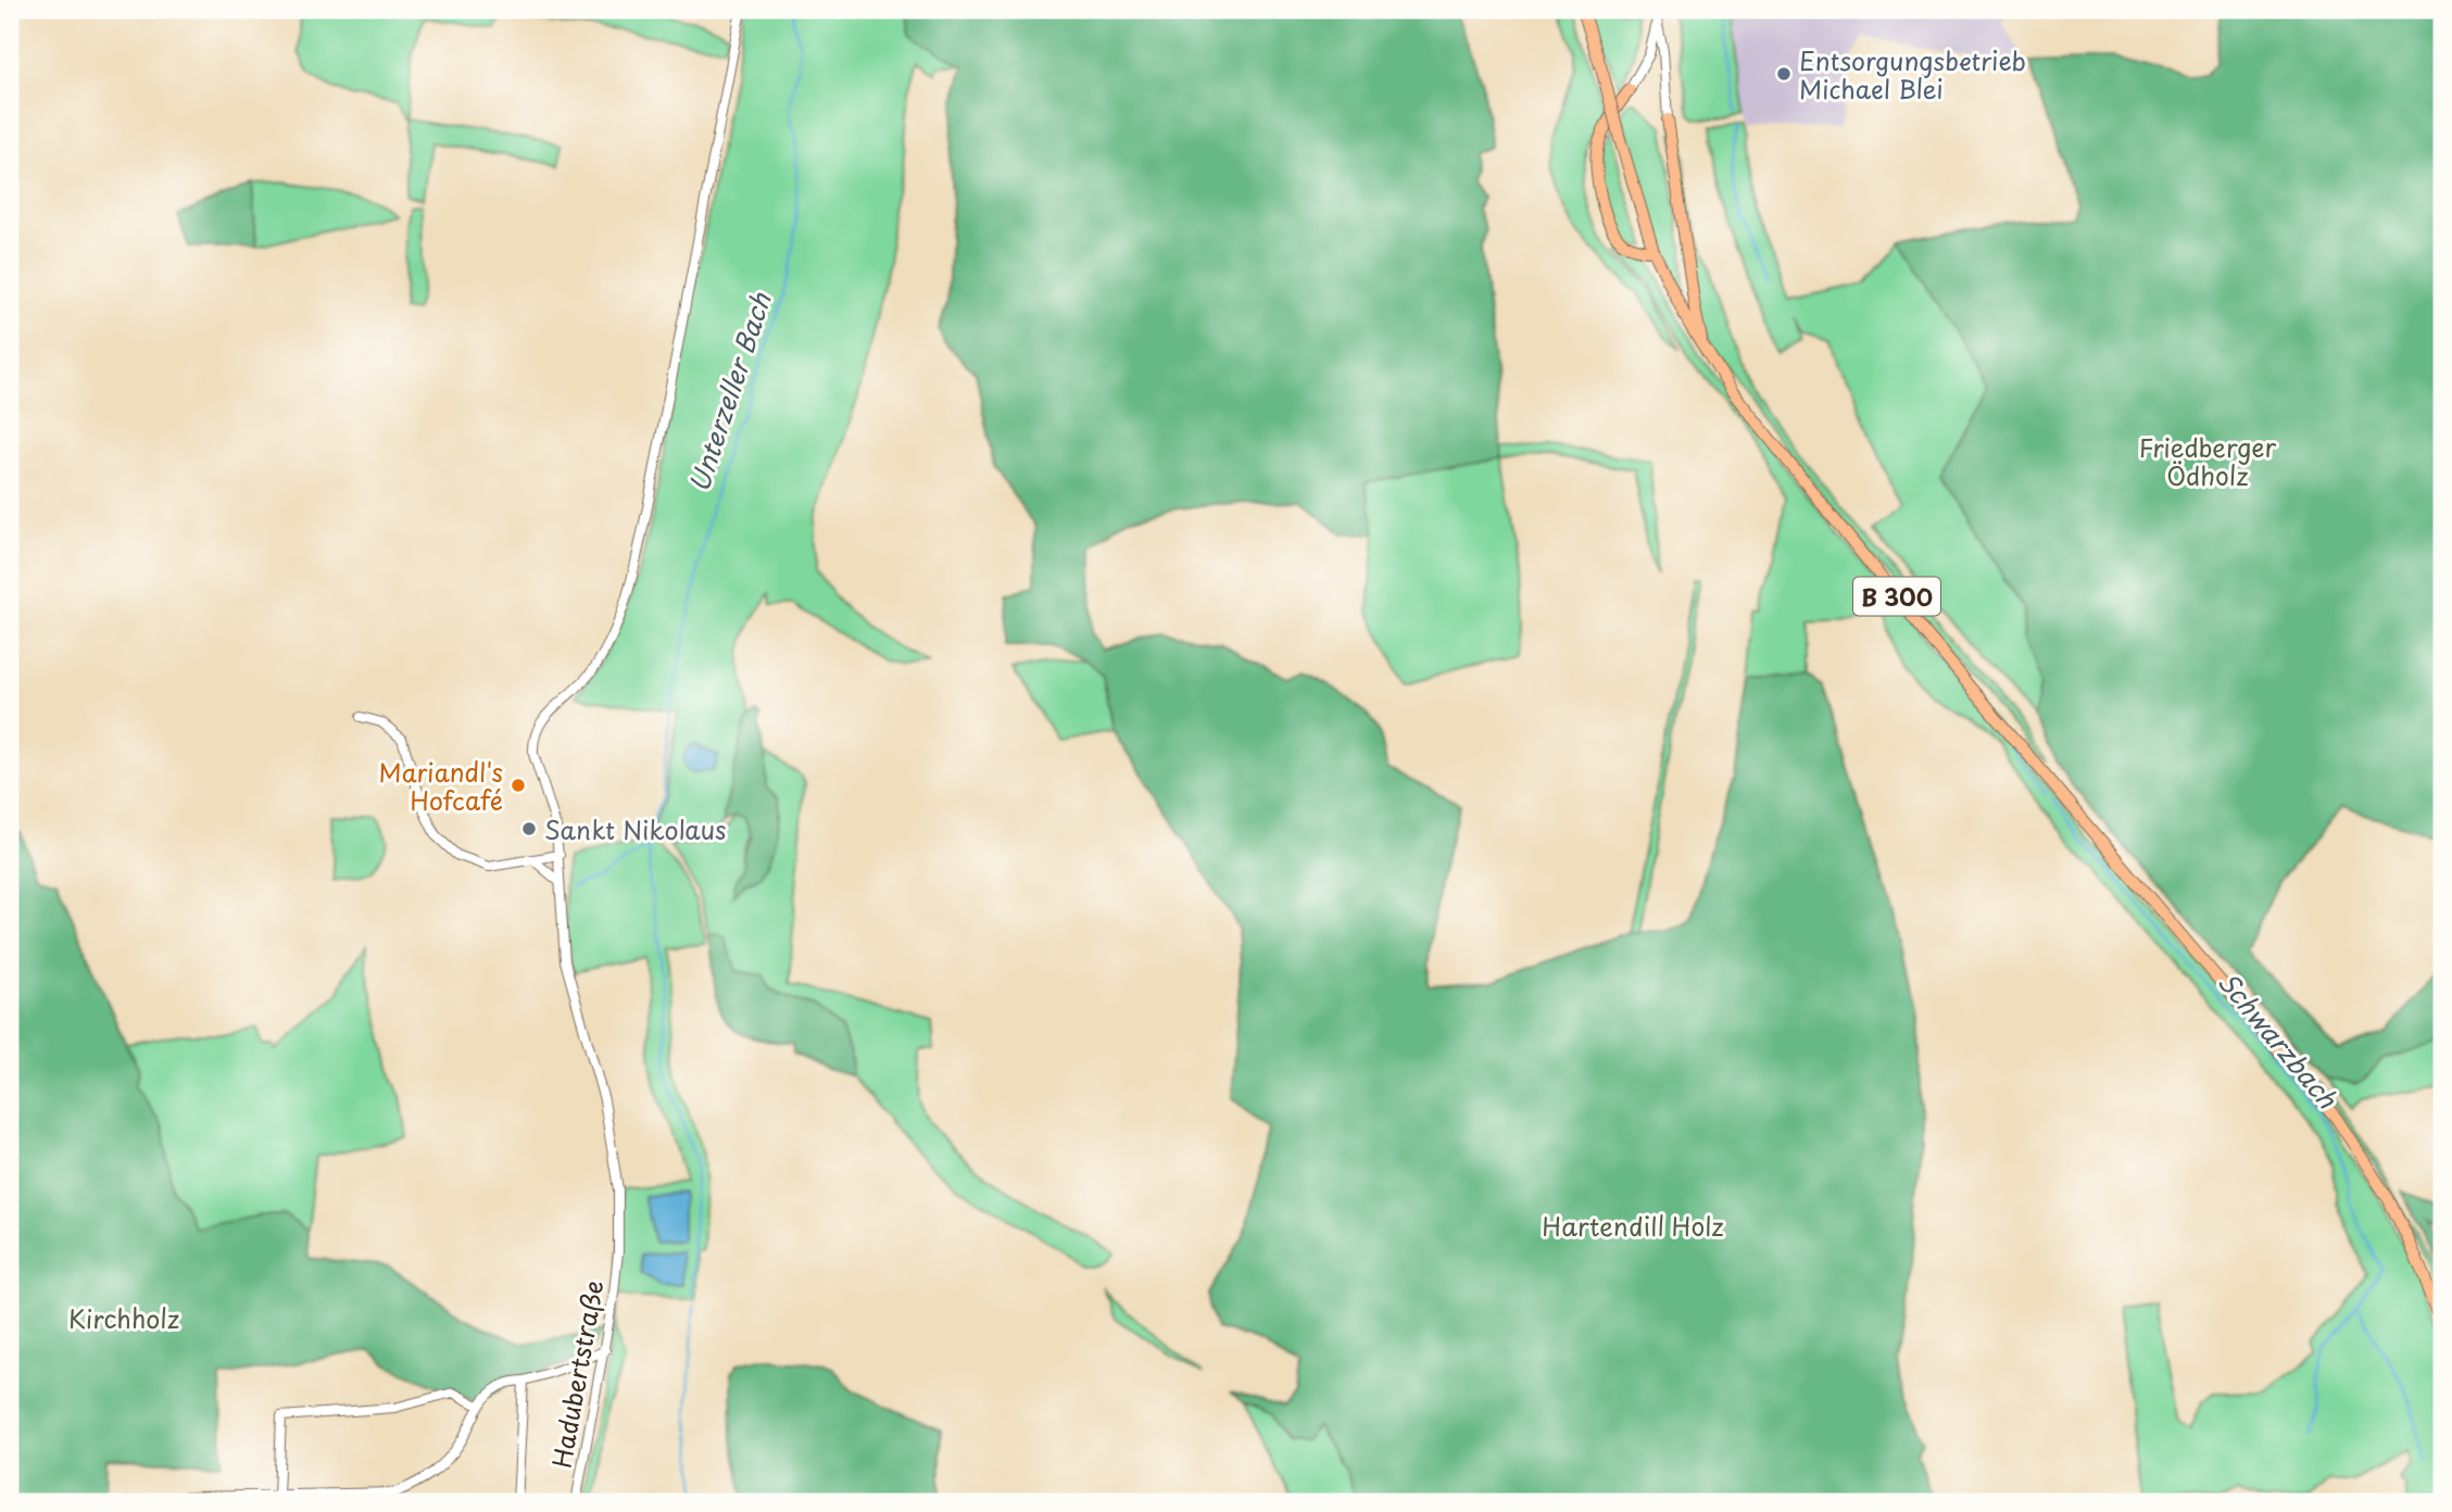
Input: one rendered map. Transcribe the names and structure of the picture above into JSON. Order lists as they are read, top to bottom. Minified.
{"streets":{"main road":["B 300"],"street":["Hadubertstraße"]},"water":["Unterzeller Bach","Schwarzbach"],"parks":["Friedberger Ödholz","Hartendill Holz","Kirchholz"],"places":["Entsorgungsbetrieb Michael Blei","Mariandl's Hofcafé","Sankt Nikolaus"]}
